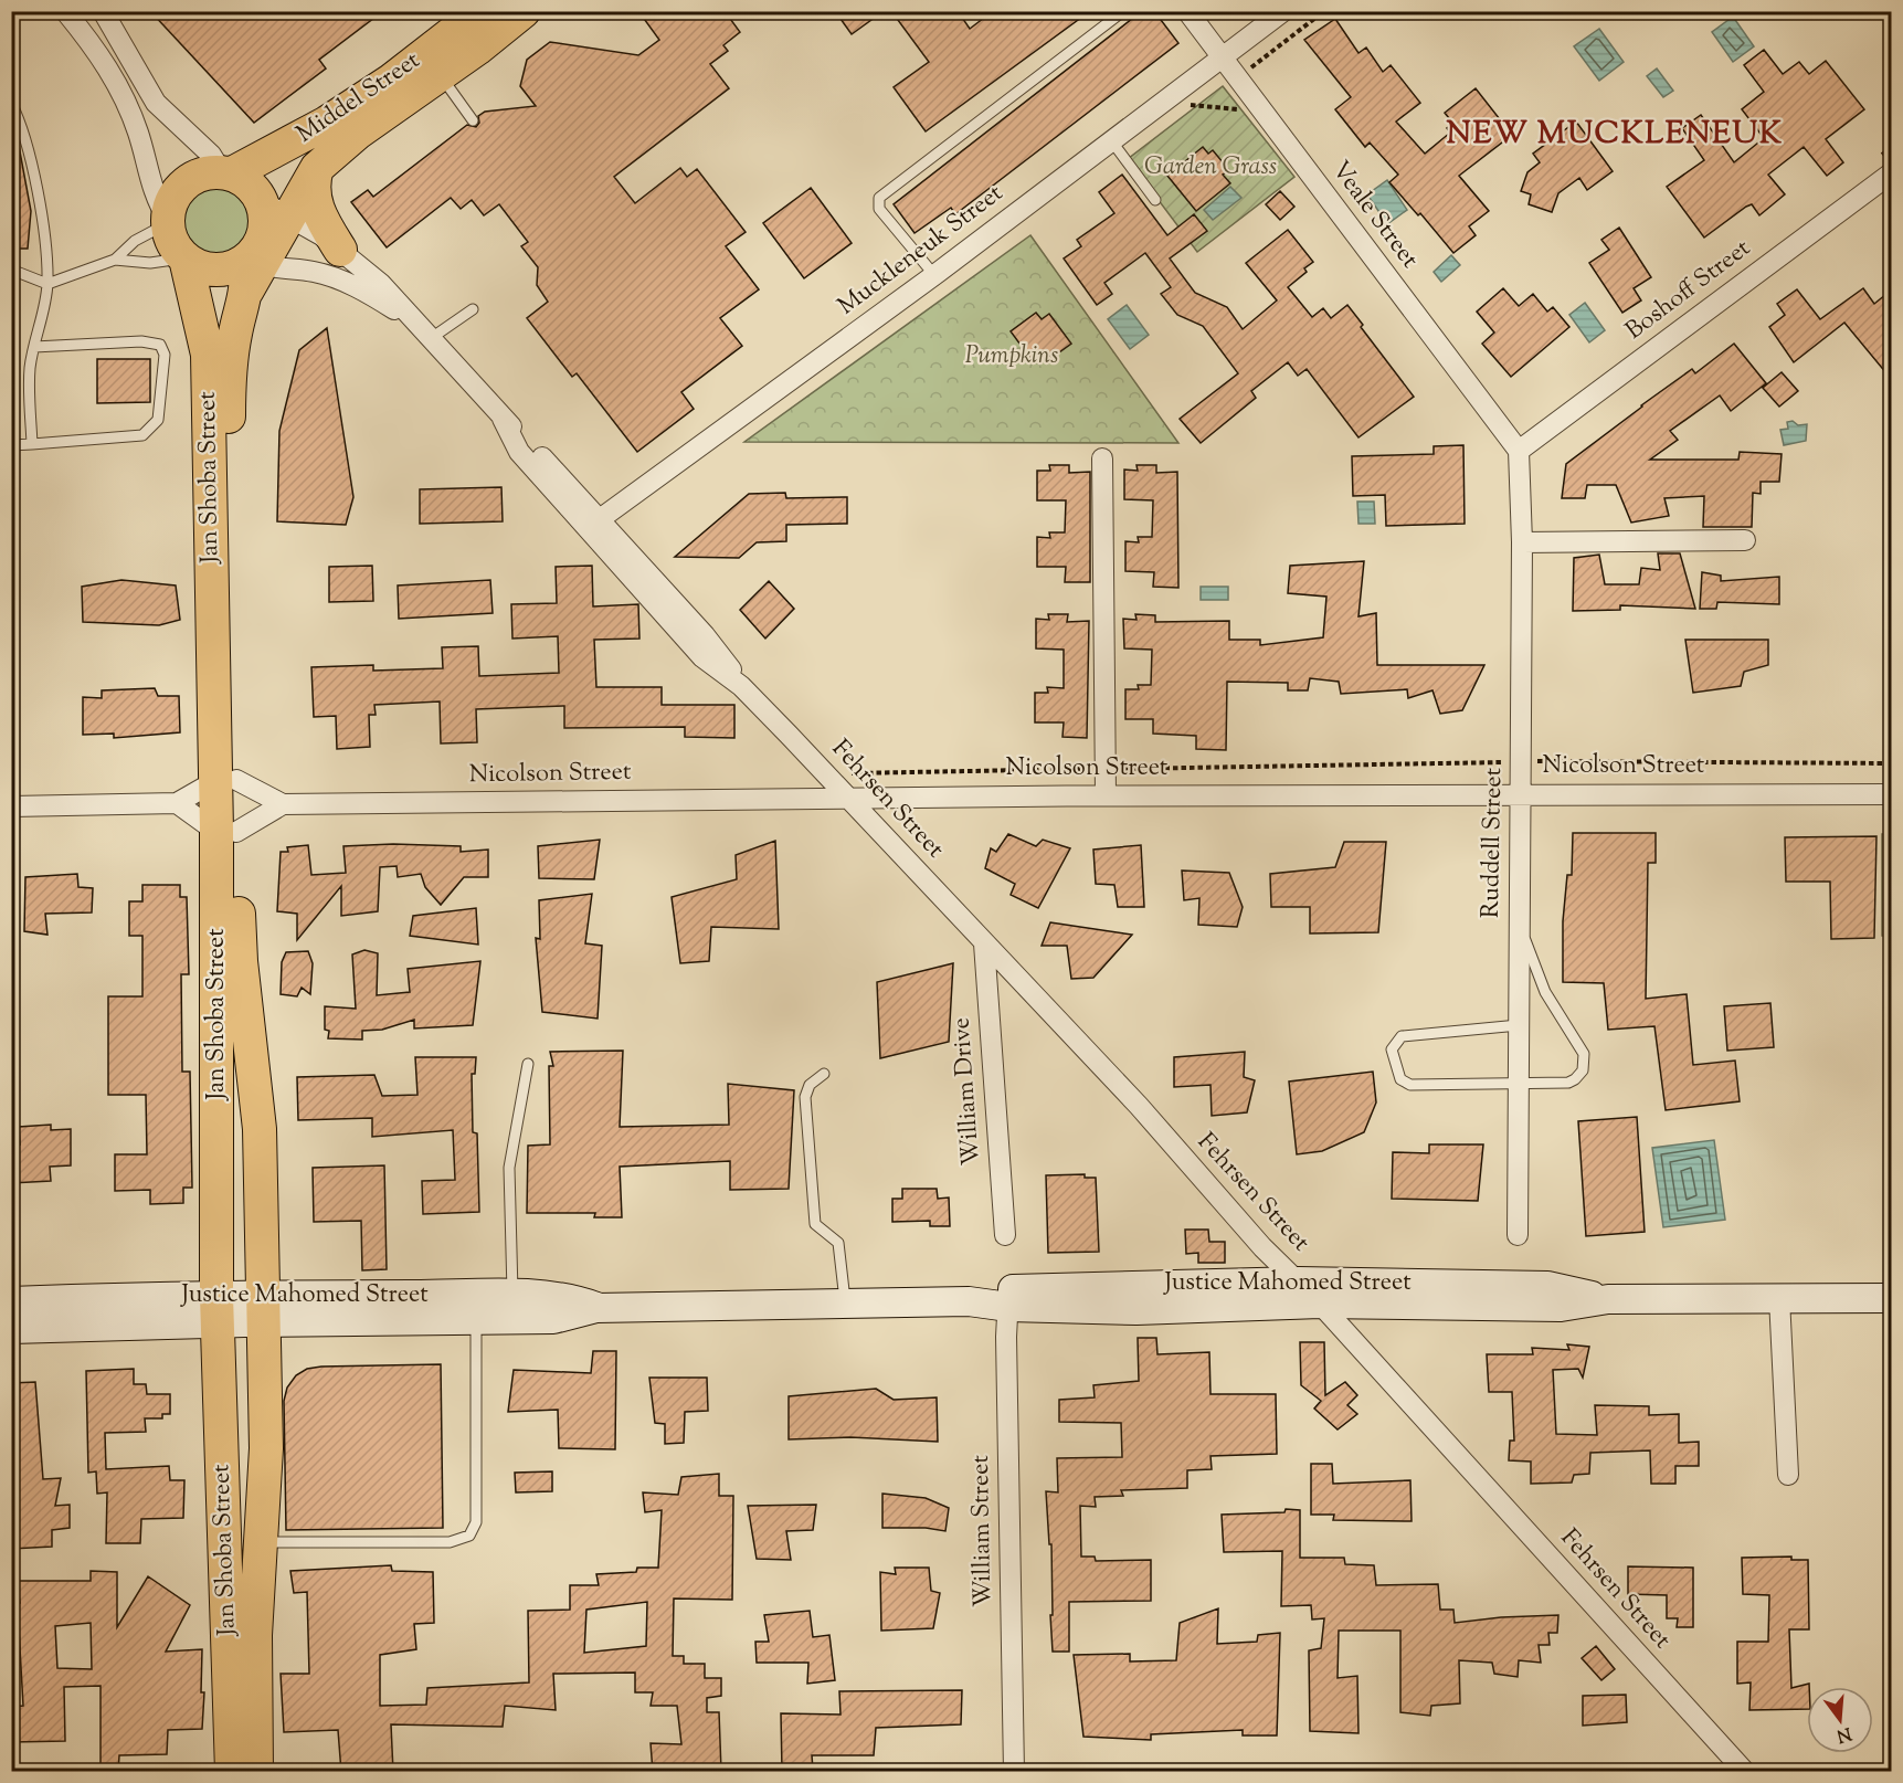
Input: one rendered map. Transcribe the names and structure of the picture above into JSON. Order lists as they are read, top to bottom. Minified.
{"streets":{"main road":["Middel Street","Jan Shoba Street","Justice Mahomed Street"],"street":["Veale Street","Muckleneuk Street","Boshoff Street","Nicolson Street","Fehrsen Street","Ruddell Street","William Drive","William Street"]},"crossings":[["Middel Street","Jan Shoba Street"],["Middel Street","Fehrsen Street"],["Veale Street","Muckleneuk Street"],["Veale Street","Boshoff Street"],["Veale Street","Ruddell Street"],["Muckleneuk Street","Fehrsen Street"],["Boshoff Street","Ruddell Street"],["Jan Shoba Street","Nicolson Street"],["Jan Shoba Street","Fehrsen Street"],["Jan Shoba Street","Justice Mahomed Street"],["Nicolson Street","Fehrsen Street"],["Nicolson Street","Ruddell Street"],["Fehrsen Street","William Drive"],["Fehrsen Street","Justice Mahomed Street"],["Justice Mahomed Street","William Street"]],"districts":["NEW MUCKLENEUK"],"parks":["Garden Grass","Pumpkins"],"north":"bottom"}
